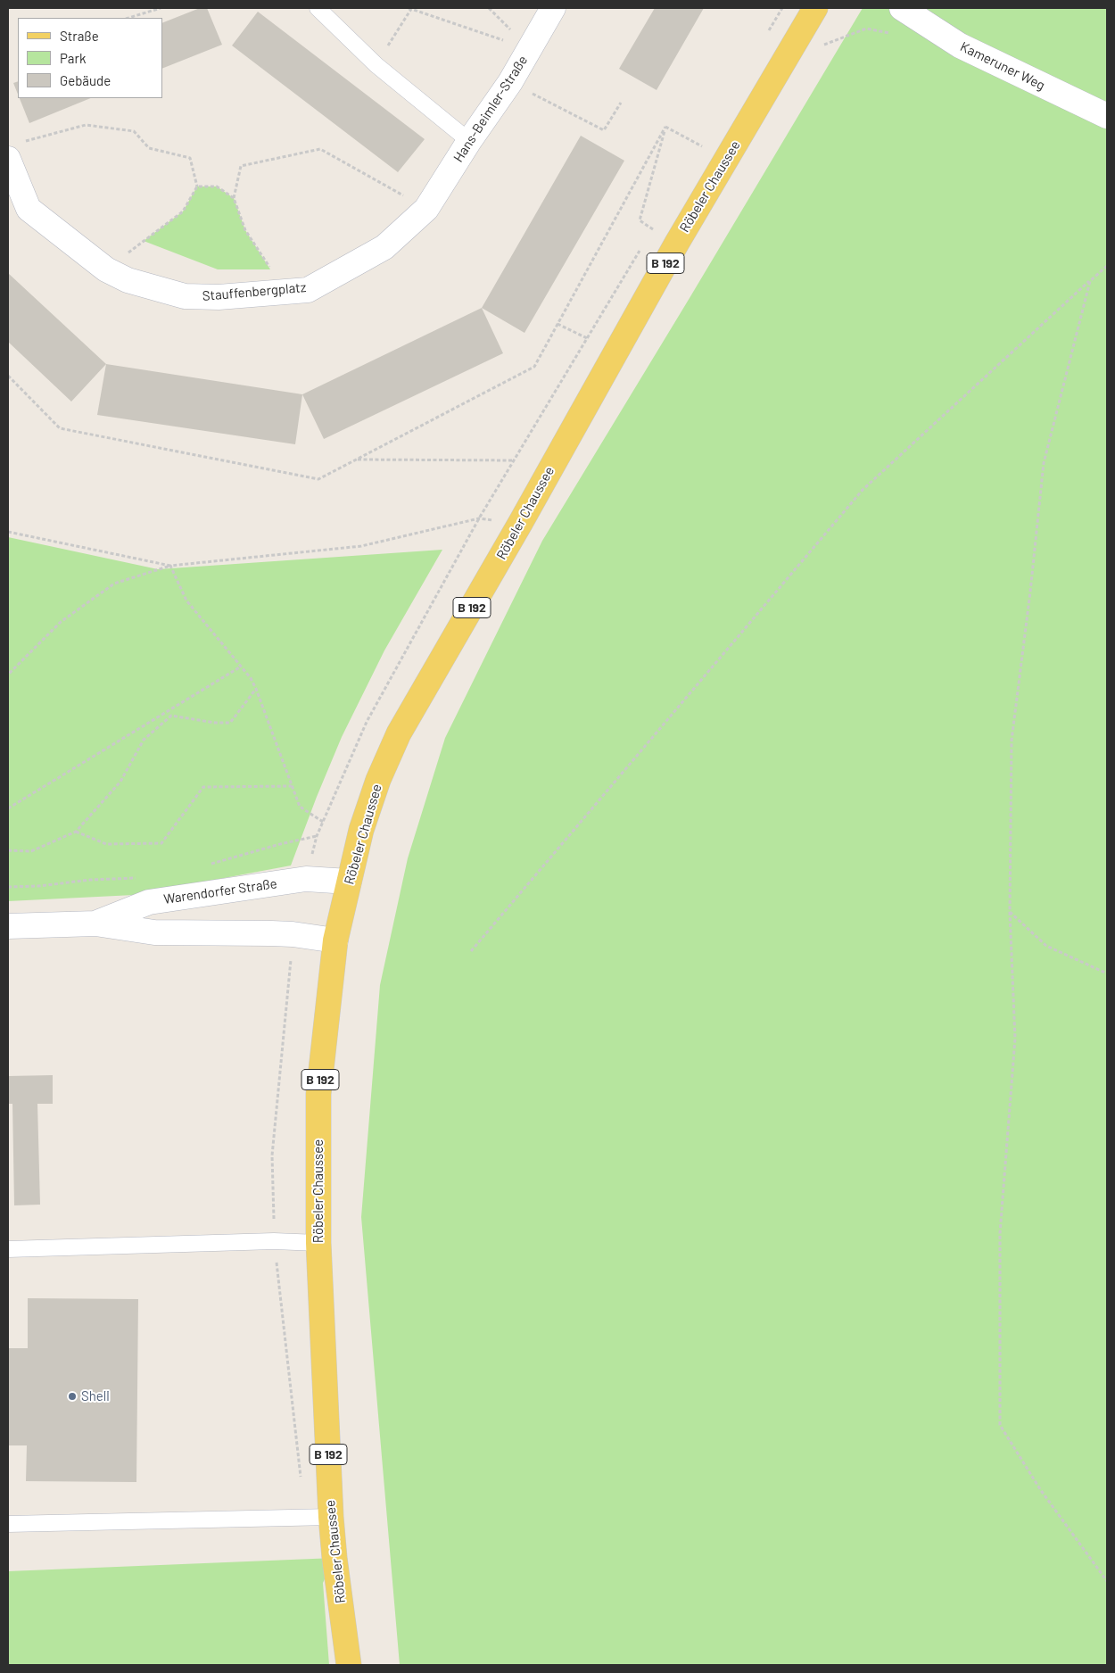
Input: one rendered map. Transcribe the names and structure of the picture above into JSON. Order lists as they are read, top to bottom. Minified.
{"streets":{"main road":["Röbeler Chaussee","B 192"],"street":["Kameruner Weg","Hans-Beimler-Straße","Stauffenbergplatz","Warendorfer Straße"]},"crossings":[["Hans-Beimler-Straße","Stauffenbergplatz"],["Röbeler Chaussee","Warendorfer Straße"]],"places":["Shell"],"legend":["Straße","Park","Gebäude"]}
